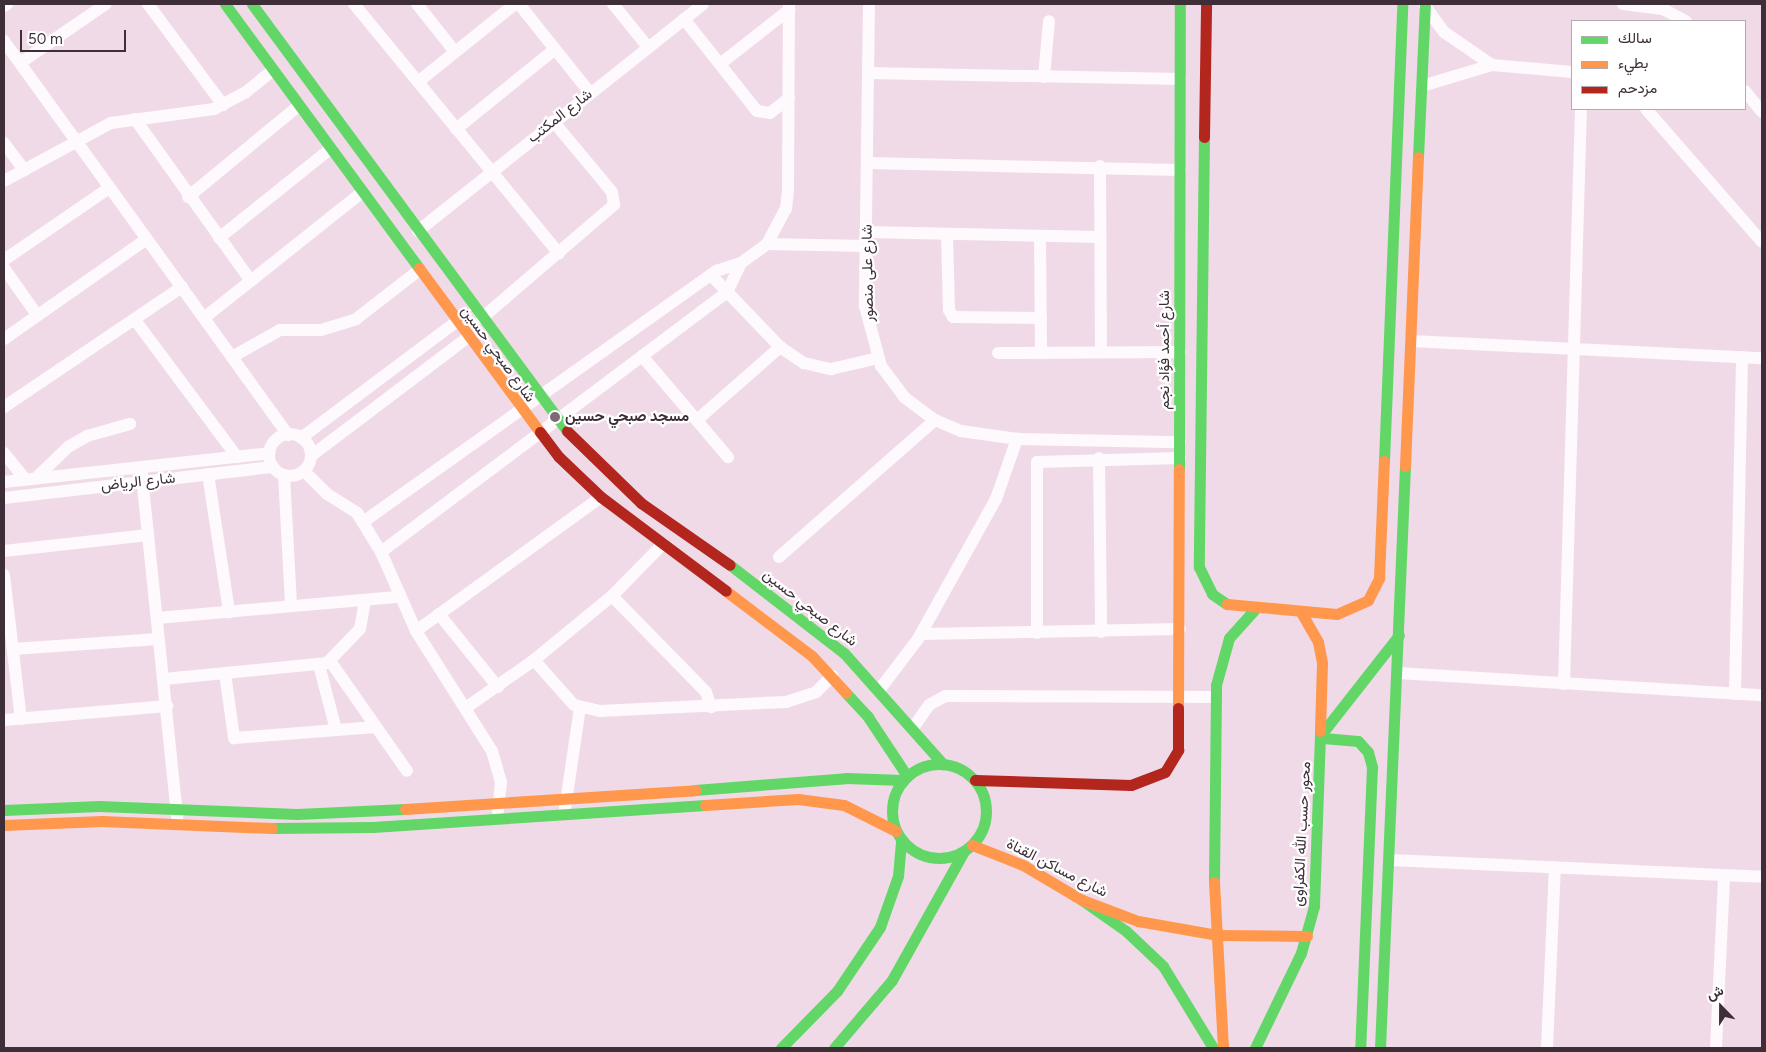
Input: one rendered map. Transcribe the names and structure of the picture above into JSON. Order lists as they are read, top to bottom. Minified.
{"streets":{"street":["شارع المكتب","شارع على منصور","شارع أحمد فؤاد نجم","شارع صبحي حسين","شارع الرياض","محور حسب الله الكفراوى","شارع مساكن القناة"]},"crossings":[["شارع المكتب","شارع صبحي حسين"],["شارع على منصور","شارع أحمد فؤاد نجم"],["شارع صبحي حسين","شارع مساكن القناة"],["محور حسب الله الكفراوى","شارع مساكن القناة"]],"places":["مسجد صبحي حسين"],"legend":["سالك","بطيء","مزدحم"],"scale_bar":"50 m","north":"top"}
